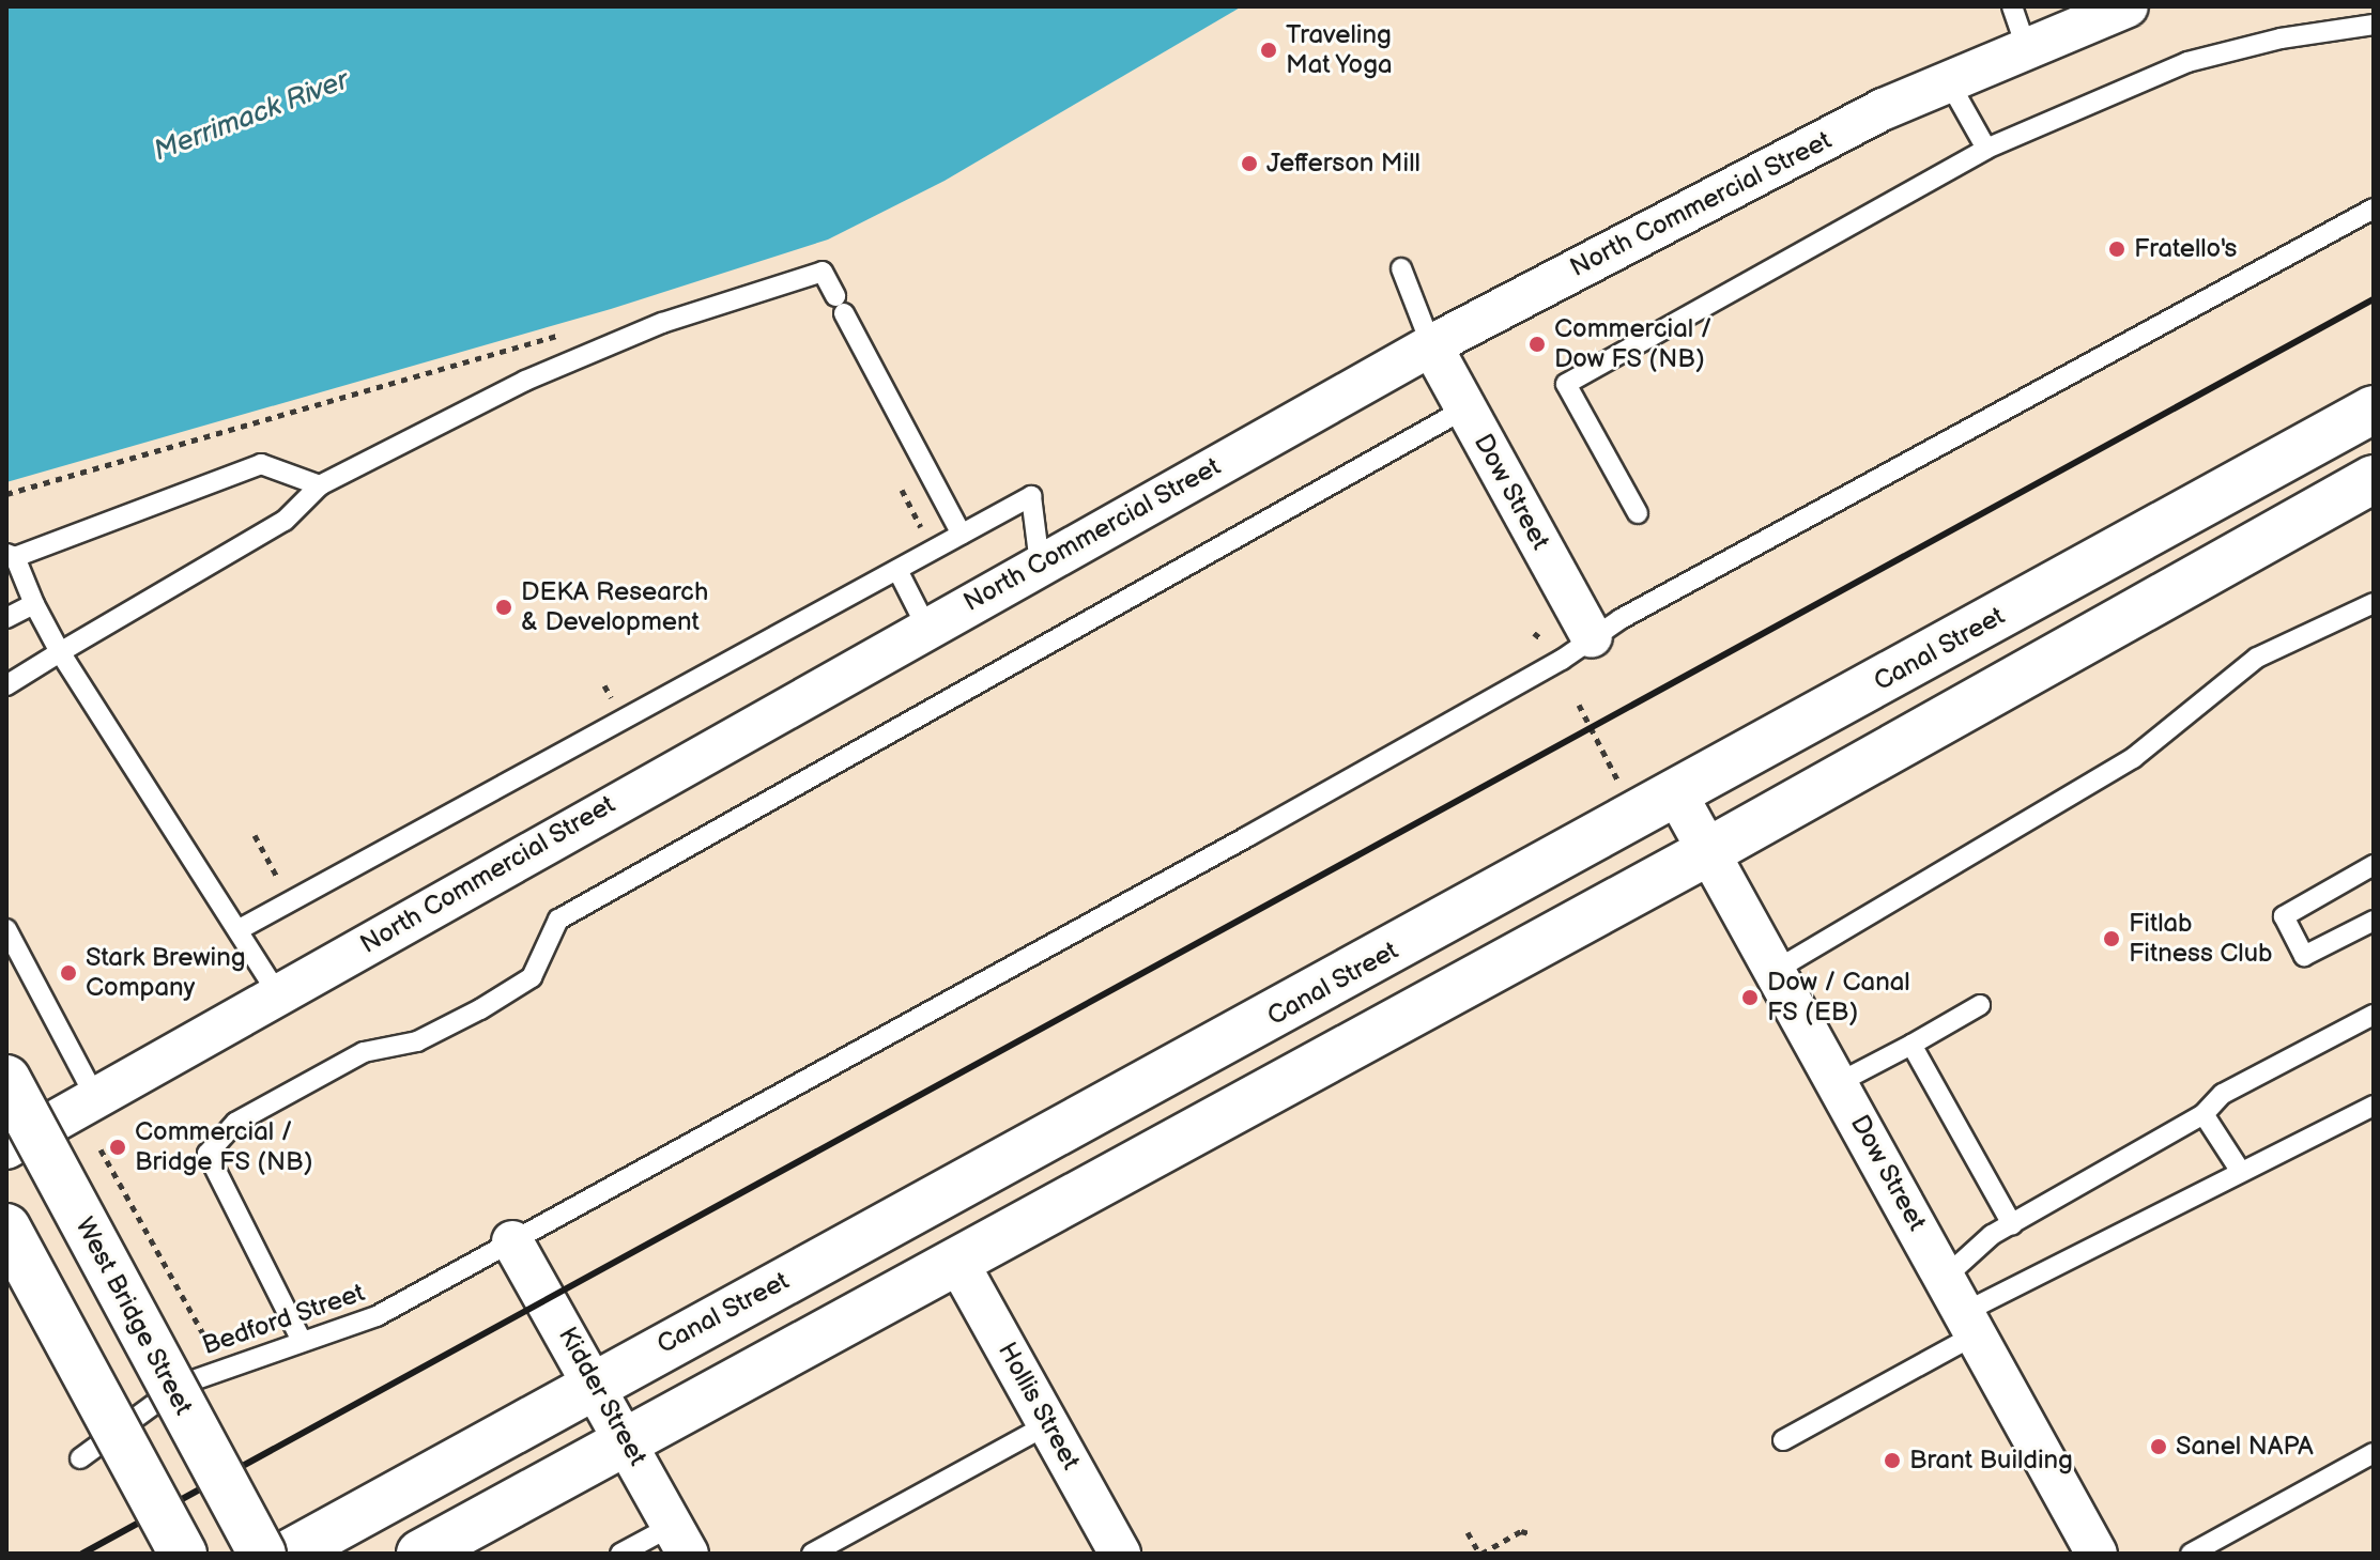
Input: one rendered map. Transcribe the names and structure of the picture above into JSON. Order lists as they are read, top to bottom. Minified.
{"streets":{"street":["North Commercial Street","Dow Street","Canal Street","West Bridge Street","Kidder Street","Hollis Street"],"lane":["Bedford Street"]},"crossings":[["North Commercial Street","Dow Street"],["Dow Street","Canal Street"],["Dow Street","Bedford Street"],["Canal Street","Kidder Street"],["Bedford Street","Kidder Street"]],"water":["Merrimack River"],"places":["Traveling Mat Yoga","Jefferson Mill","Fratello's","Commercial / Dow FS (NB)","DEKA Research & Development","Fitlab Fitness Club","Stark Brewing Company","Dow / Canal FS (EB)","Commercial / Bridge FS (NB)","Sanel NAPA","Brant Building"]}
